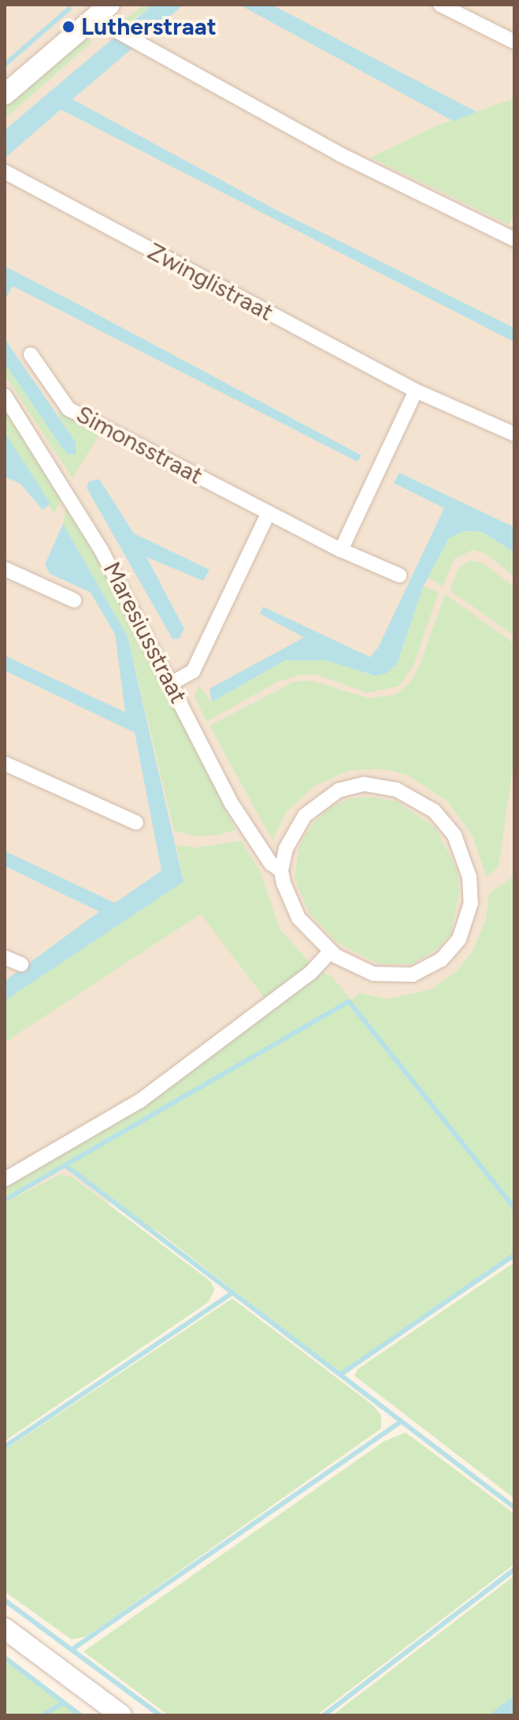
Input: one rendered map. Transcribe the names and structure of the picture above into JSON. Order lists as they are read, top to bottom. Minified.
{"streets":{"street":["Zwinglistraat","Simonsstraat","Maresiusstraat"]},"places":["Lutherstraat"]}
